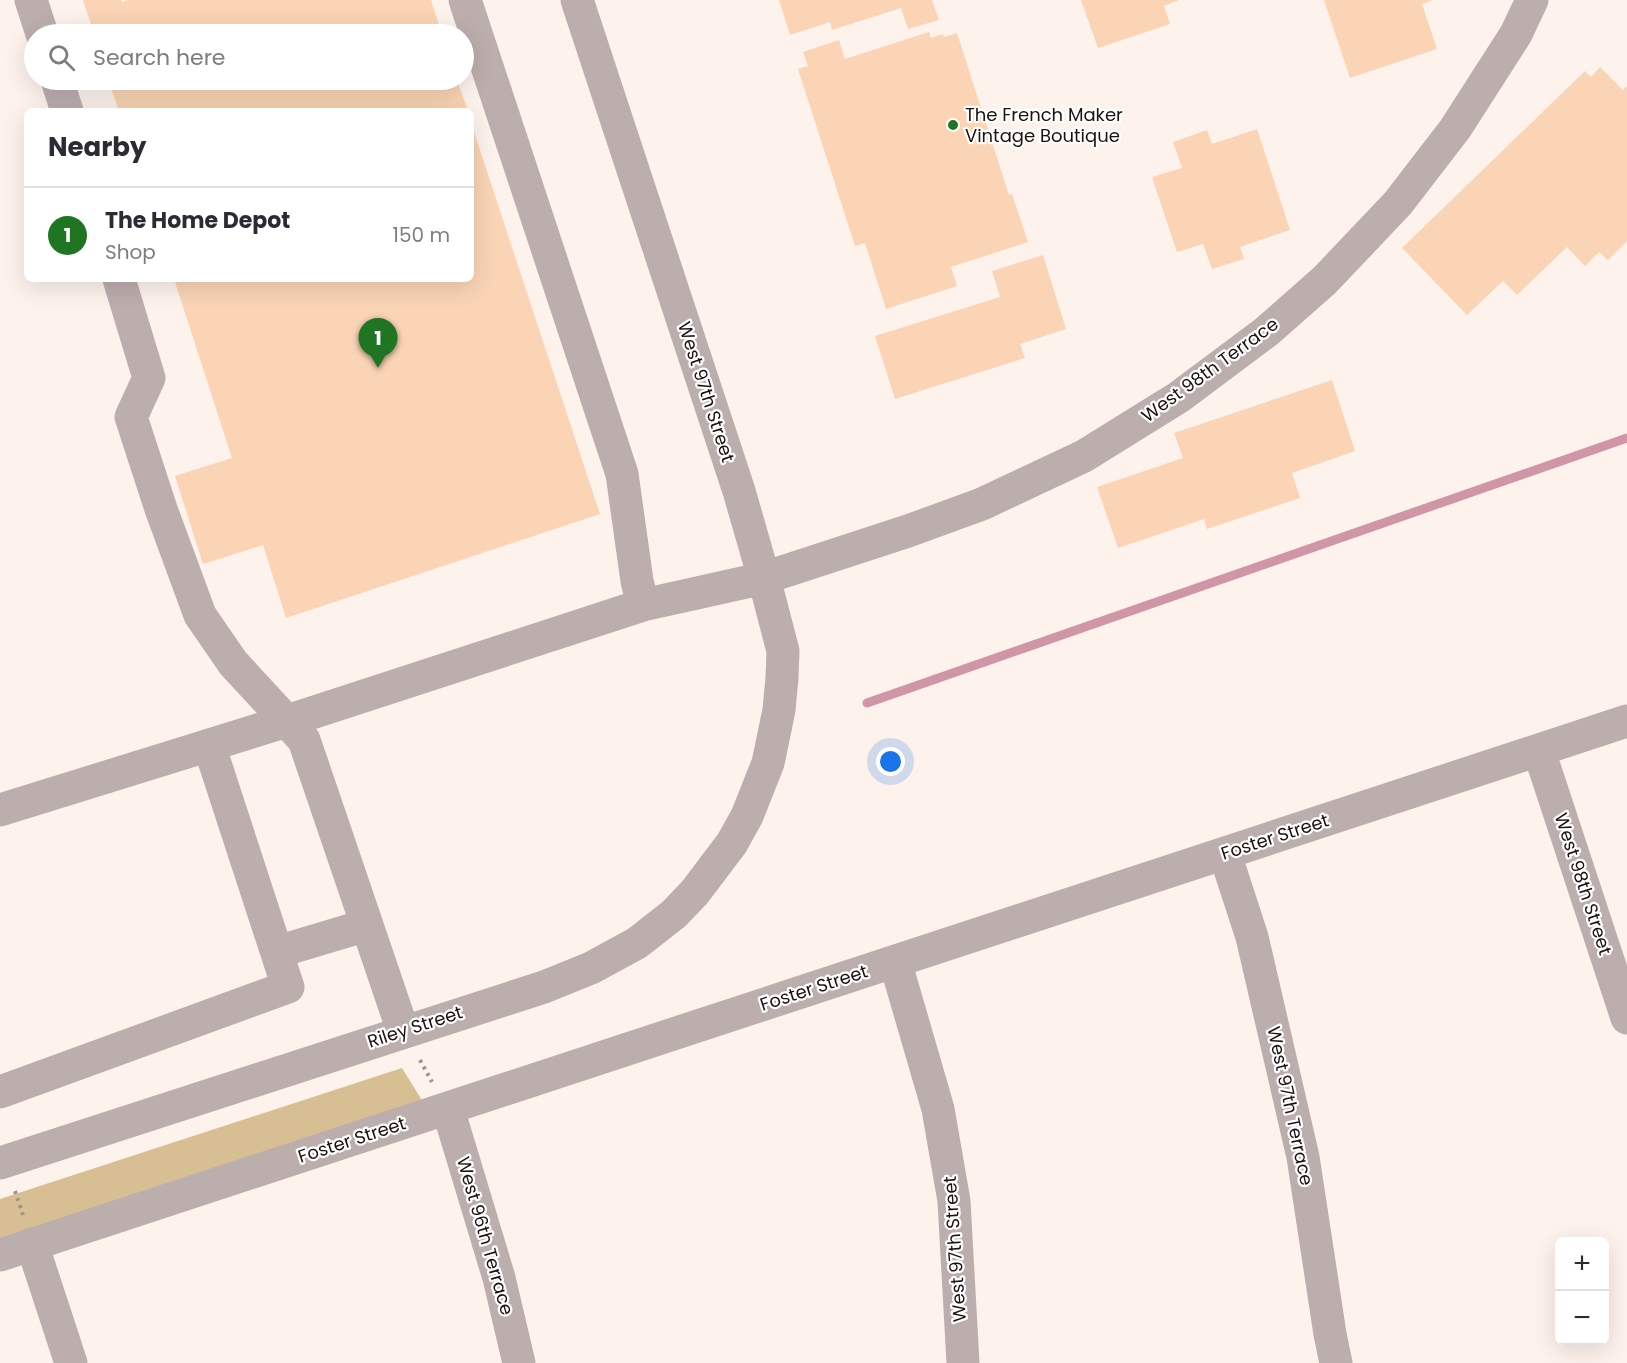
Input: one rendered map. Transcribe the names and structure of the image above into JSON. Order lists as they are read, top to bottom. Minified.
{"streets":{"street":["West 98th Terrace","West 97th Street","Foster Street","West 98th Street","Riley Street","West 97th Terrace","West 96th Terrace"]},"crossings":[["West 98th Terrace","West 97th Street"],["West 97th Street","Foster Street"],["West 97th Street","Riley Street"],["Foster Street","West 98th Street"],["Foster Street","West 97th Terrace"],["Foster Street","West 96th Terrace"]],"places":["The French Maker Vintage Boutique"],"page":{"search":"Search here","heading":"Nearby","list":[{"mark":"1","name":"The Home Depot","note":"Shop","value":"150 m"}],"pins":"1","map_buttons":["+","−"]}}
